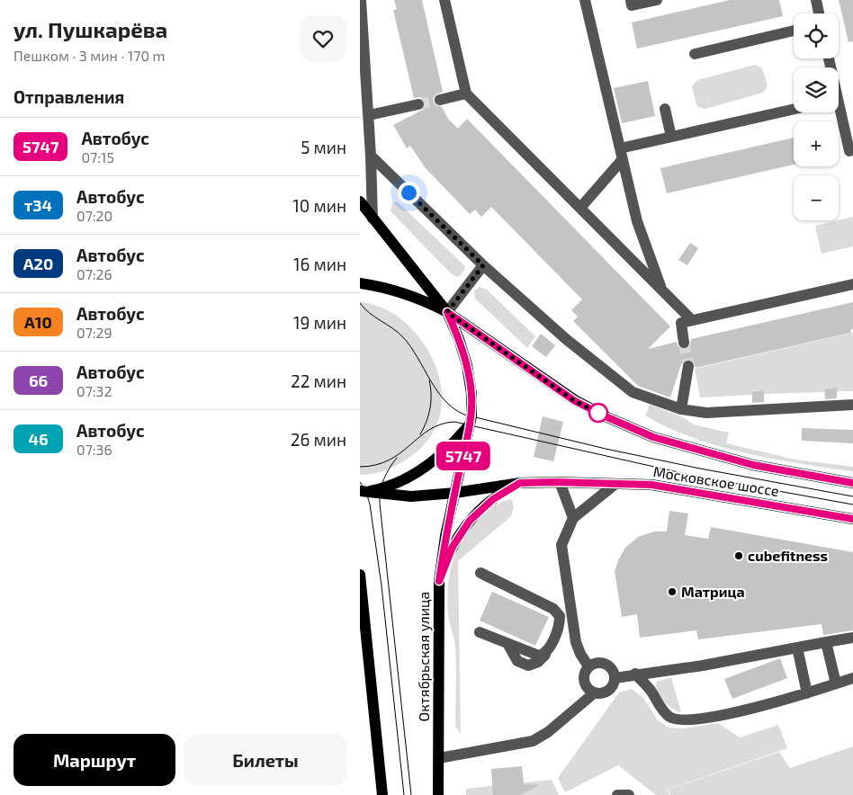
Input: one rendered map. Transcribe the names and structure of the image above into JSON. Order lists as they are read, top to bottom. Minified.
{"streets":{"main road":["Московское шоссе","Октябрьская улица"]},"crossings":[["Московское шоссе","Октябрьская улица"]],"places":["cubefitness","Матрица"],"lines":["bus line 5747"],"page":{"heading":[["ул. Пушкарёва","Пешком · 3 мин · 170 m"],"Отправления"],"on_map":"5747","map_buttons":["+","−"],"list":[{"mark":"5747","name":"Автобус","note":"07:15","value":"5 мин"},{"mark":"т34","name":"Автобус","note":"07:20","value":"10 мин"},{"mark":"А20","name":"Автобус","note":"07:26","value":"16 мин"},{"mark":"А10","name":"Автобус","note":"07:29","value":"19 мин"},{"mark":"66","name":"Автобус","note":"07:32","value":"22 мин"},{"mark":"46","name":"Автобус","note":"07:36","value":"26 мин"}],"buttons":["Маршрут","Билеты"]}}
